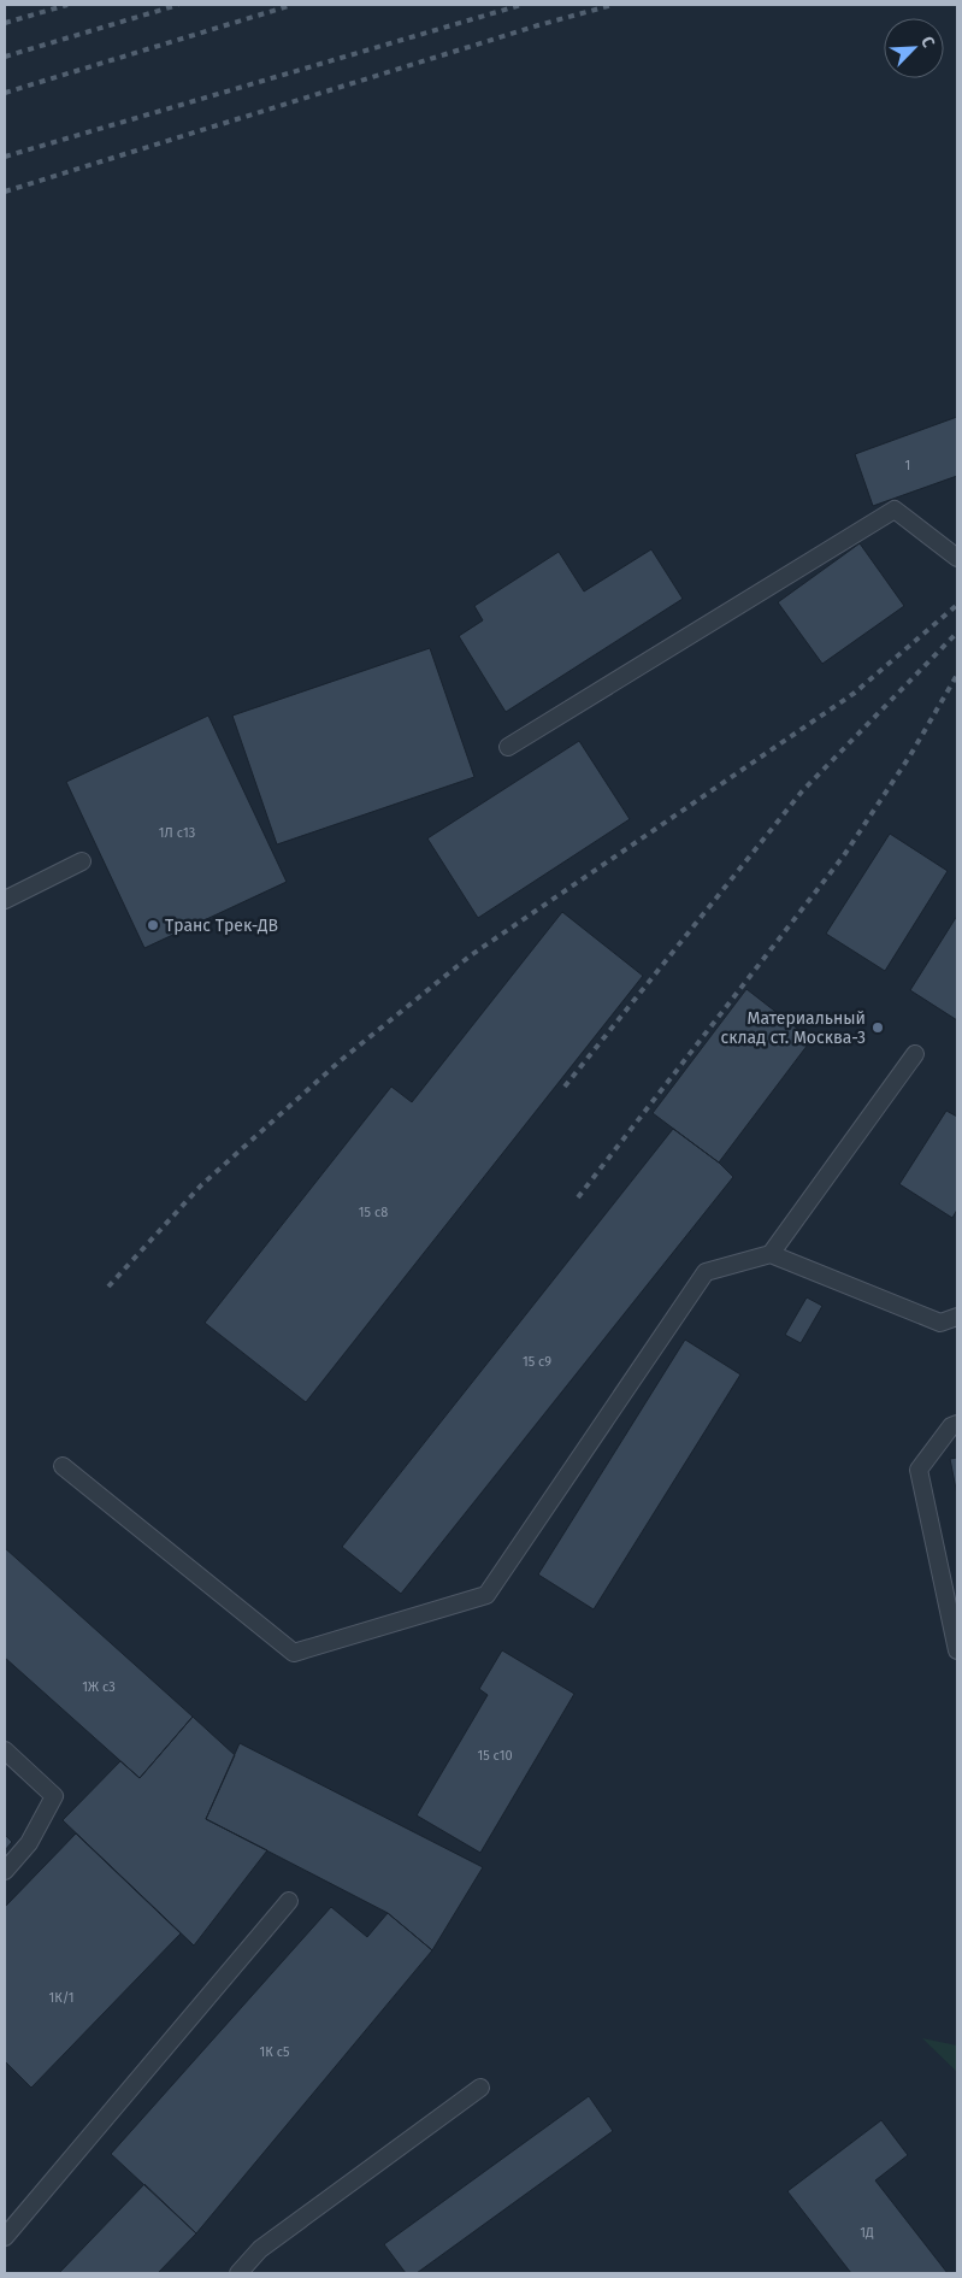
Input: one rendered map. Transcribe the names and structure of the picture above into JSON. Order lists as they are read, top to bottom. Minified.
{"places":["Транс Трек-ДВ","Материальный склад ст. Москва-3"],"house_numbers":["1","1Л с13","15 с8","15 с9","1Ж с3","15 с10","1К/1","1К с5","1Д"],"north":"top right"}
